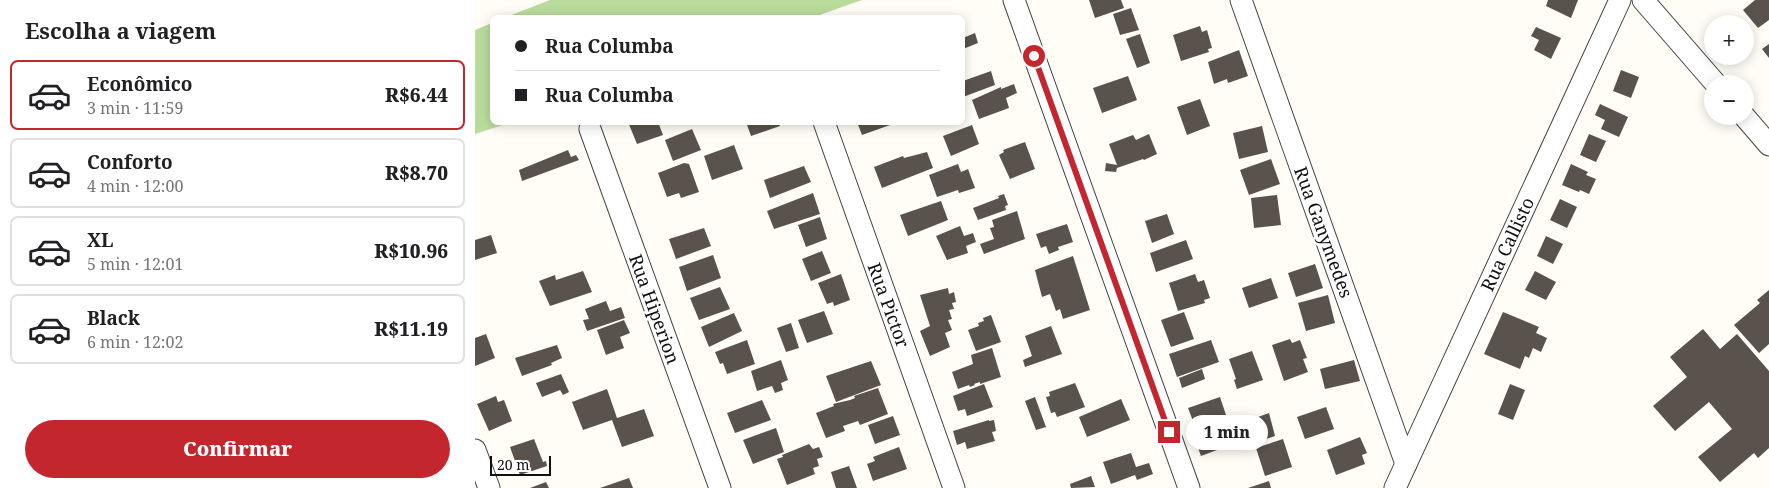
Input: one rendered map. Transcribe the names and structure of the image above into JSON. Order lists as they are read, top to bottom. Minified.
{"streets":{"street":["Rua Ganymedes","Rua Callisto","Rua Pictor","Rua Hiperion"]},"crossings":[["Rua Ganymedes","Rua Callisto"]],"scale_bar":"20 m","page":{"heading":"Escolha a viagem","map_buttons":["+","−"],"banner":["Rua Columba","Rua Columba"],"list":[{"name":"Econômico","note":"3 min · 11:59","value":"R$6.44"},{"name":"Conforto","note":"4 min · 12:00","value":"R$8.70"},{"name":"XL","note":"5 min · 12:01","value":"R$10.96"},{"name":"Black","note":"6 min · 12:02","value":"R$11.19"}],"buttons":"Confirmar","bubble":"1 min","scale":"20 m"}}
